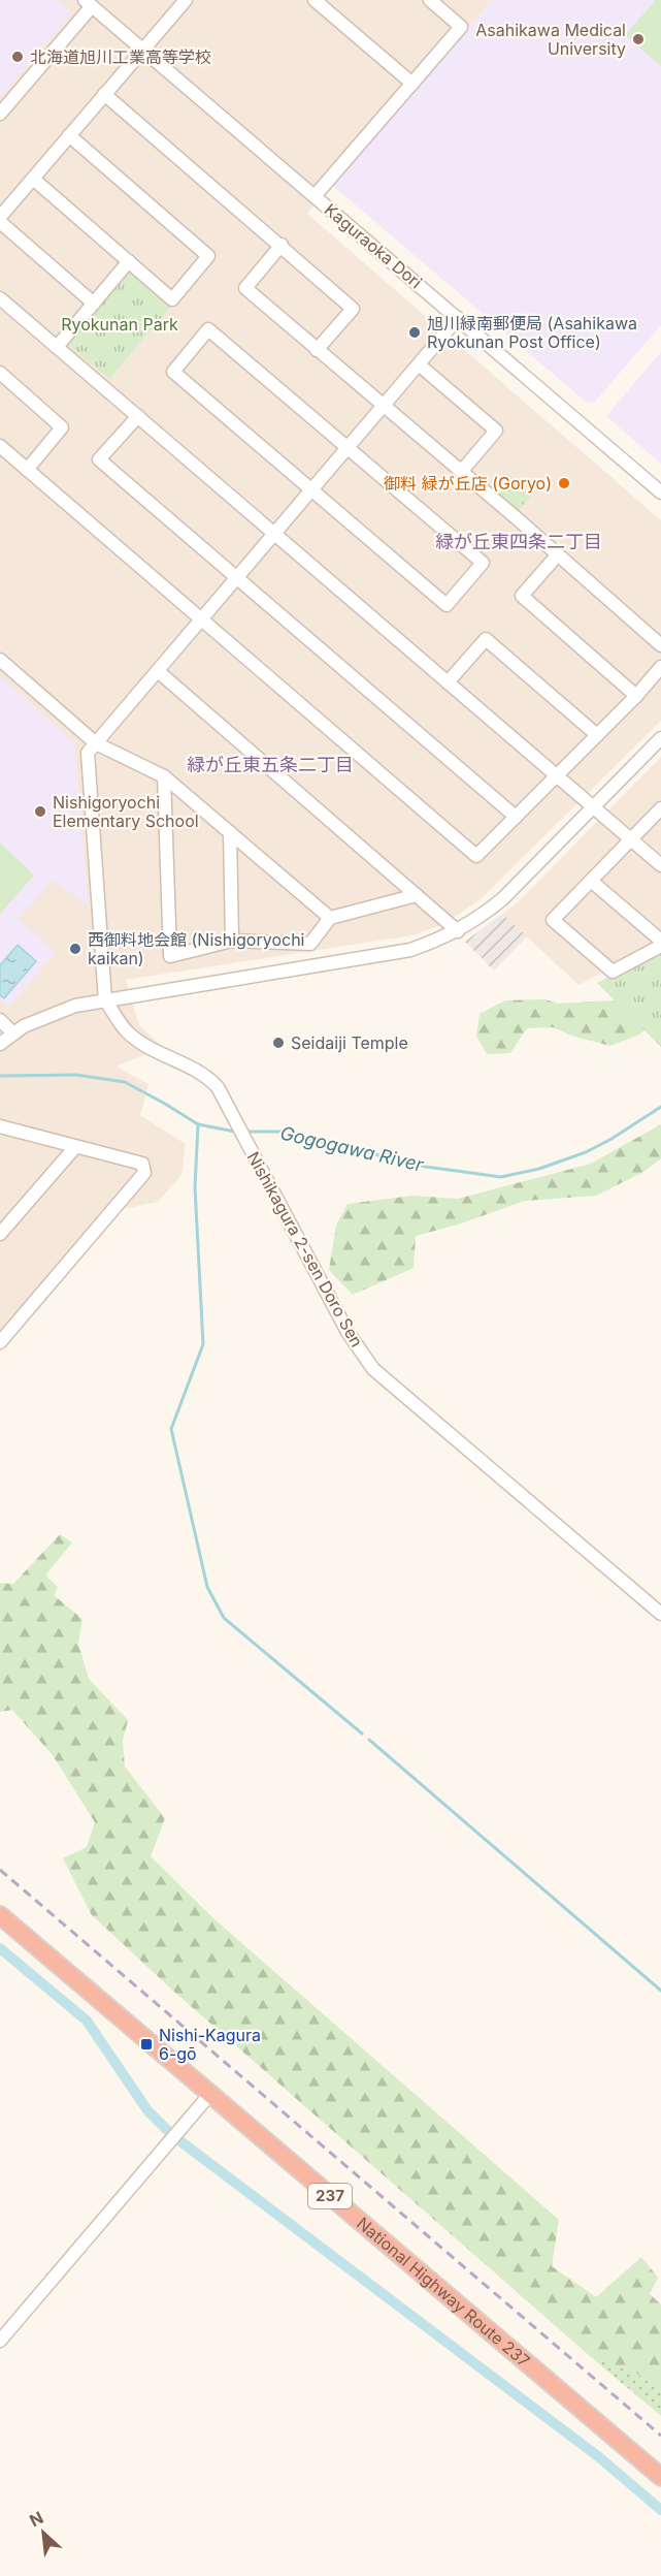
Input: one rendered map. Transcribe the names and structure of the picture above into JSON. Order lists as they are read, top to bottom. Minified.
{"streets":{"highway":["237","National Highway Route 237"],"street":["Kaguraoka Dori","Nishikagura 2-sen Doro Sen"]},"districts":["緑が丘東四条二丁目","緑が丘東五条二丁目"],"water":["Gogogawa River"],"parks":["Ryokunan Park"],"places":{"other":["Asahikawa Medical University","北海道旭川工業高等学校","旭川緑南郵便局 (Asahikawa Ryokunan Post Office)","御料 緑が丘店 (Goryo)","Nishigoryochi Elementary School","西御料地会館 (Nishigoryochi kaikan)","Seidaiji Temple"],"transit":["Nishi-Kagura 6-gō"]},"north":"top left"}
